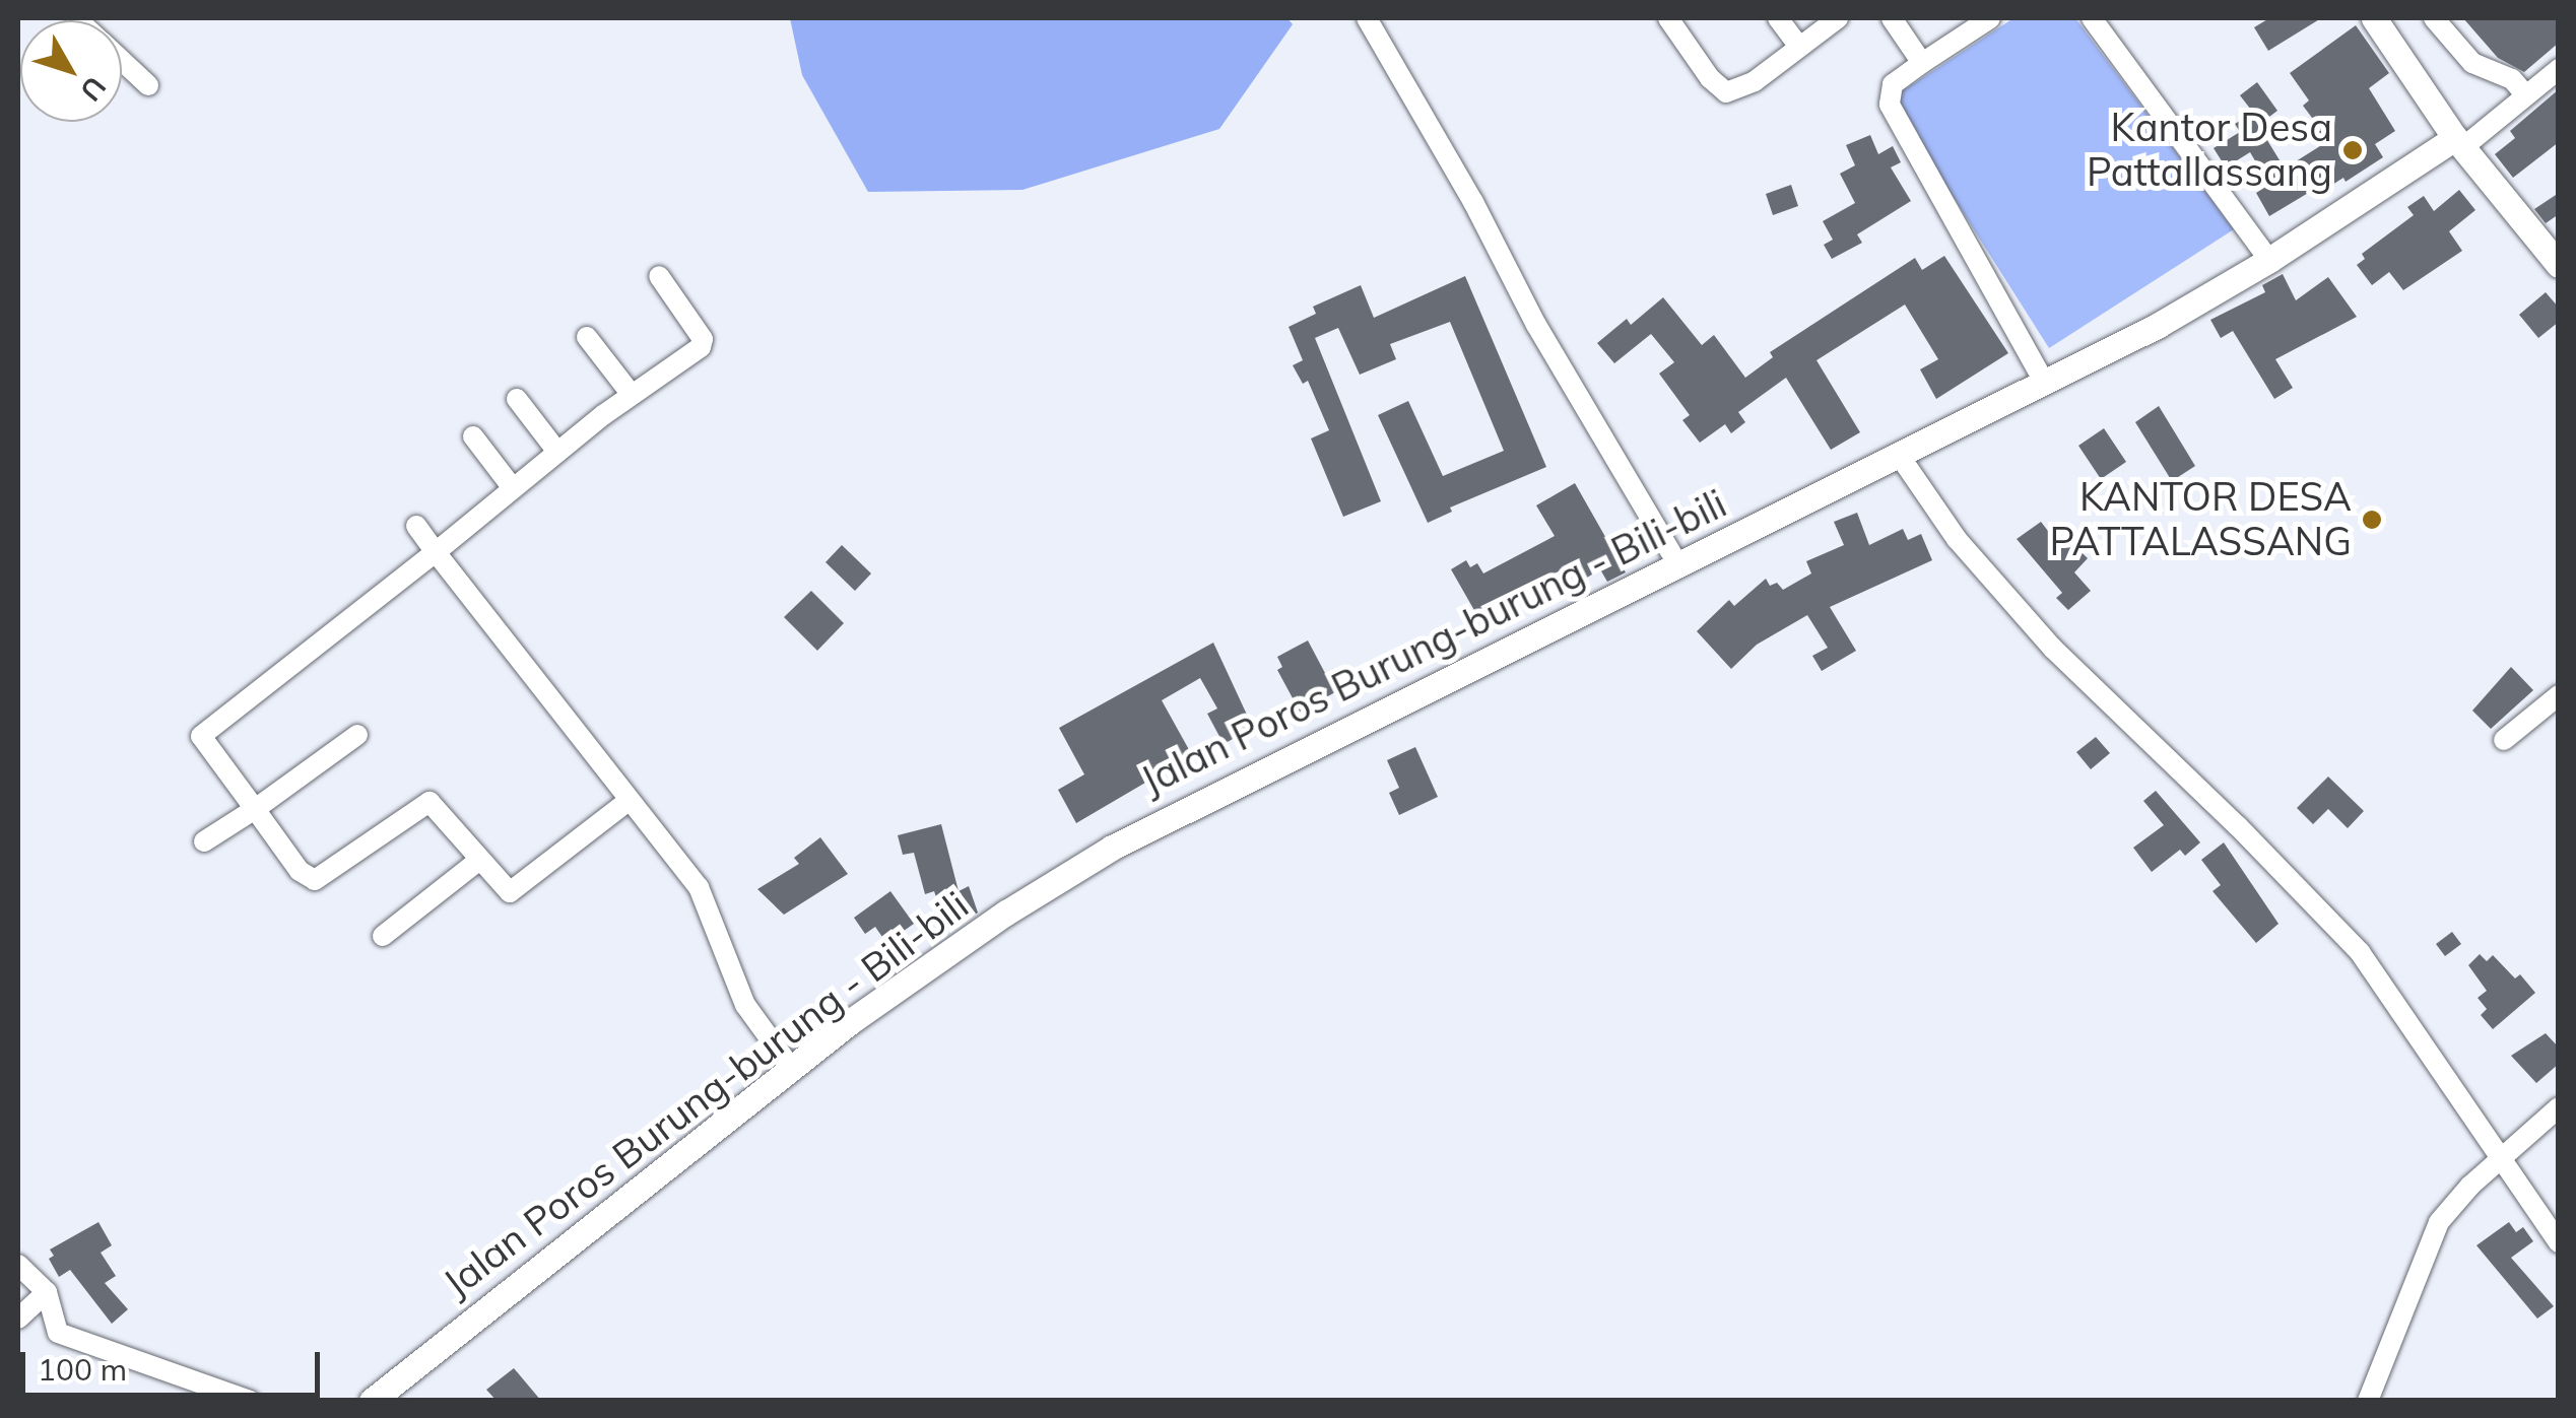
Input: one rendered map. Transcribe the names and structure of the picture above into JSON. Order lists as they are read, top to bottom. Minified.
{"streets":{"main road":["Jalan Poros Burung-burung - Bili-bili"]},"places":["Kantor Desa Pattallassang","KANTOR DESA PATTALASSANG"],"scale_bar":"100 m","north":"bottom right"}
